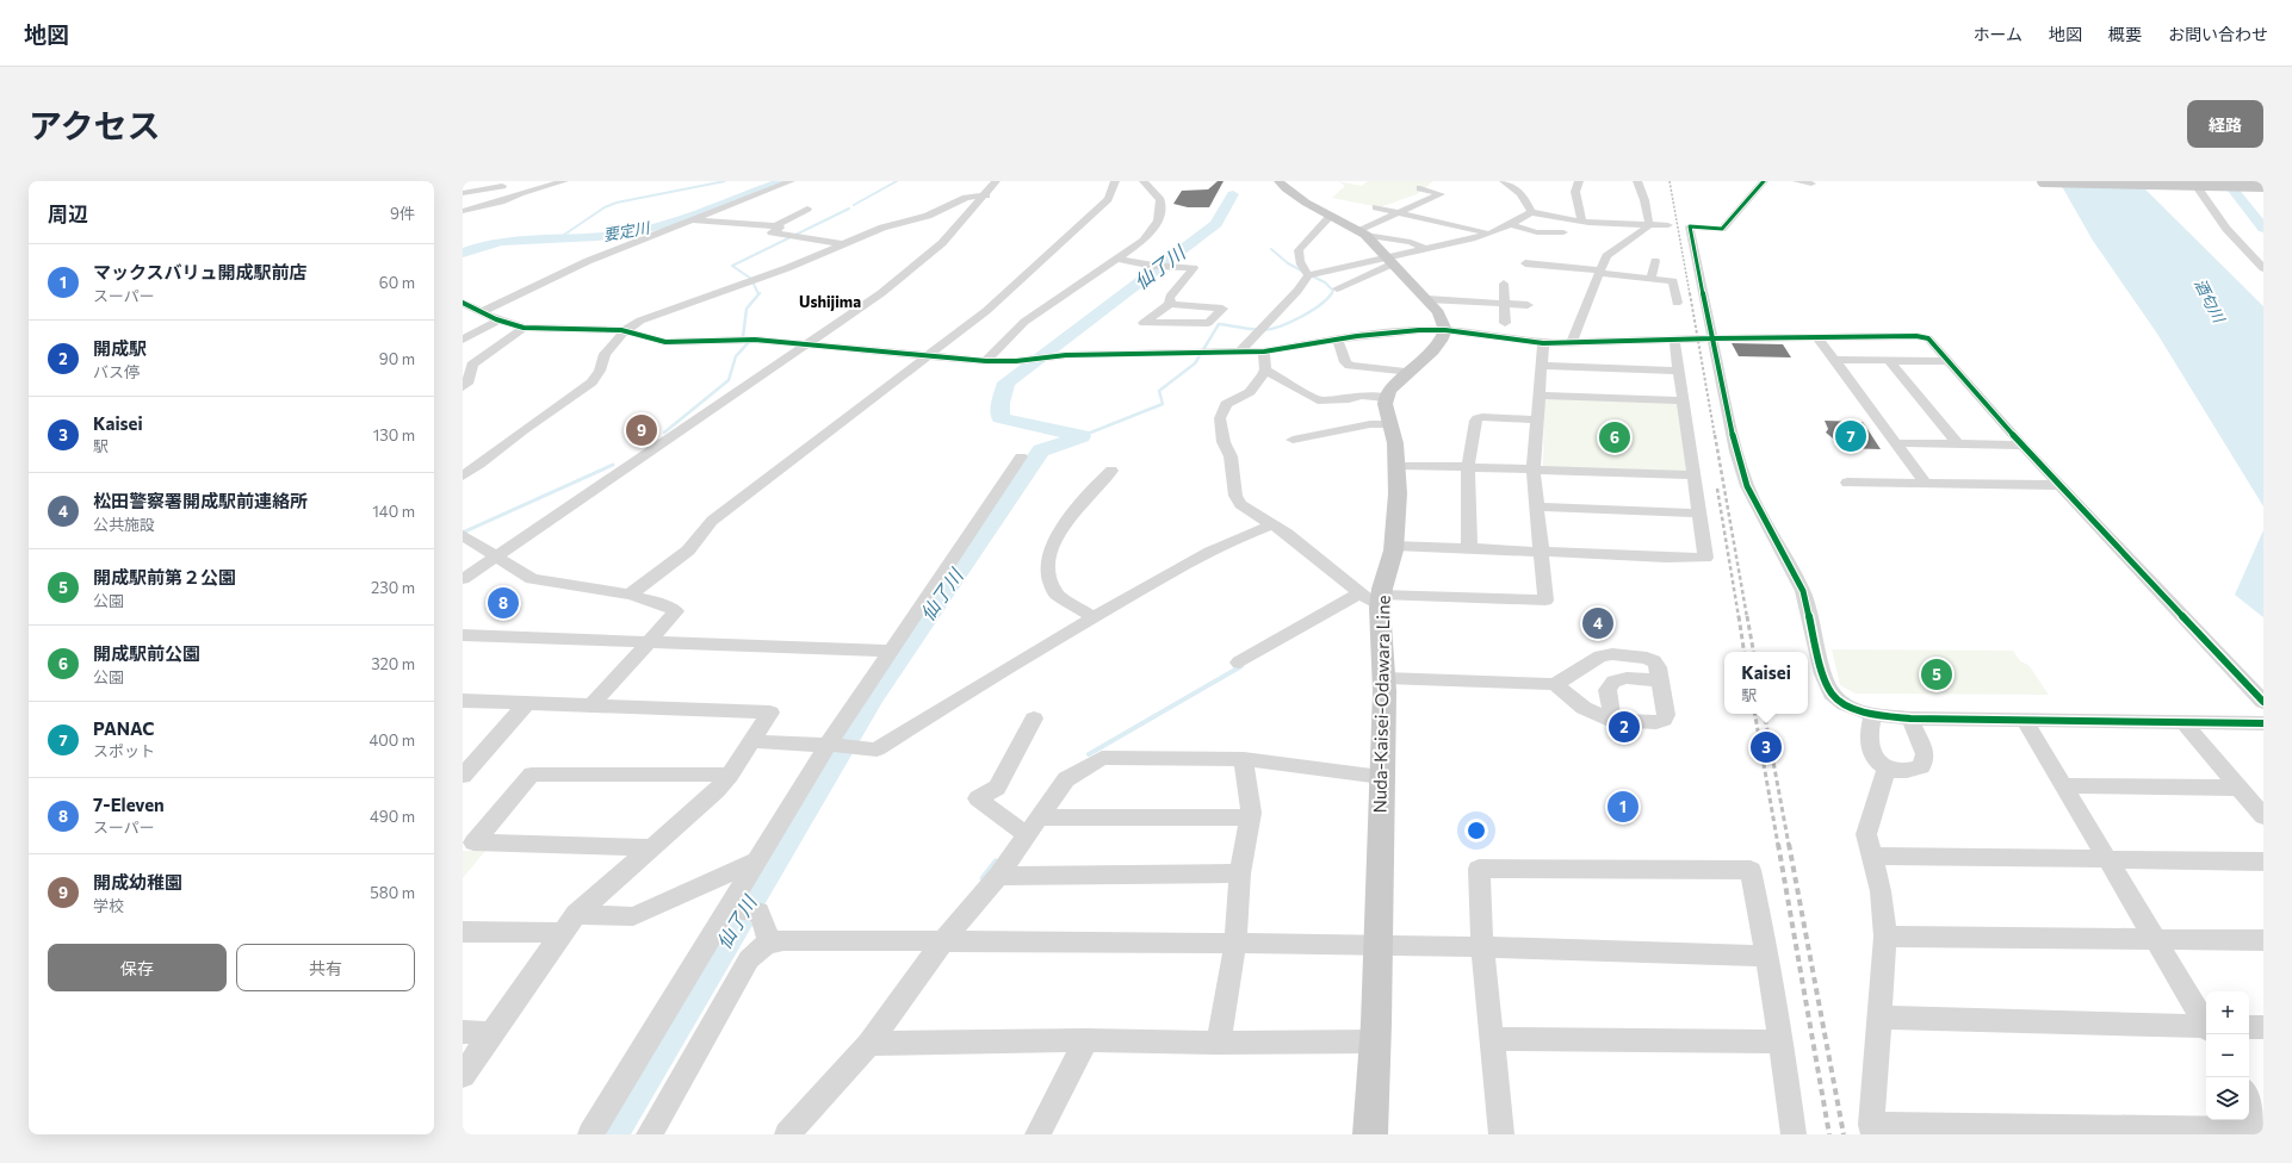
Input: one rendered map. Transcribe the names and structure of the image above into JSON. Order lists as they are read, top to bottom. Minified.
{"streets":{"main road":["Nuda-Kaisei-Odawara Line"]},"districts":["Ushijima"],"water":["要定川","仙了川","酒匂川"],"page":{"header":"地図","nav":["ホーム","地図","概要","お問い合わせ"],"title":"アクセス","buttons":["経路",["保存","共有"]],"heading":["周辺","9件"],"list":[{"mark":"1","name":"マックスバリュ開成駅前店","note":"スーパー","value":"60 m"},{"mark":"2","name":"開成駅","note":"バス停","value":"90 m"},{"mark":"3","name":"Kaisei","note":"駅","value":"130 m"},{"mark":"4","name":"松田警察署開成駅前連絡所","note":"公共施設","value":"140 m"},{"mark":"5","name":"開成駅前第２公園","note":"公園","value":"230 m"},{"mark":"6","name":"開成駅前公園","note":"公園","value":"320 m"},{"mark":"7","name":"PANAC","note":"スポット","value":"400 m"},{"mark":"8","name":"7-Eleven","note":"スーパー","value":"490 m"},{"mark":"9","name":"開成幼稚園","note":"学校","value":"580 m"}],"pins":["9","7","6","8","4","5","2","3","1"],"popup":["Kaisei","駅"],"map_buttons":["+","−"]}}
